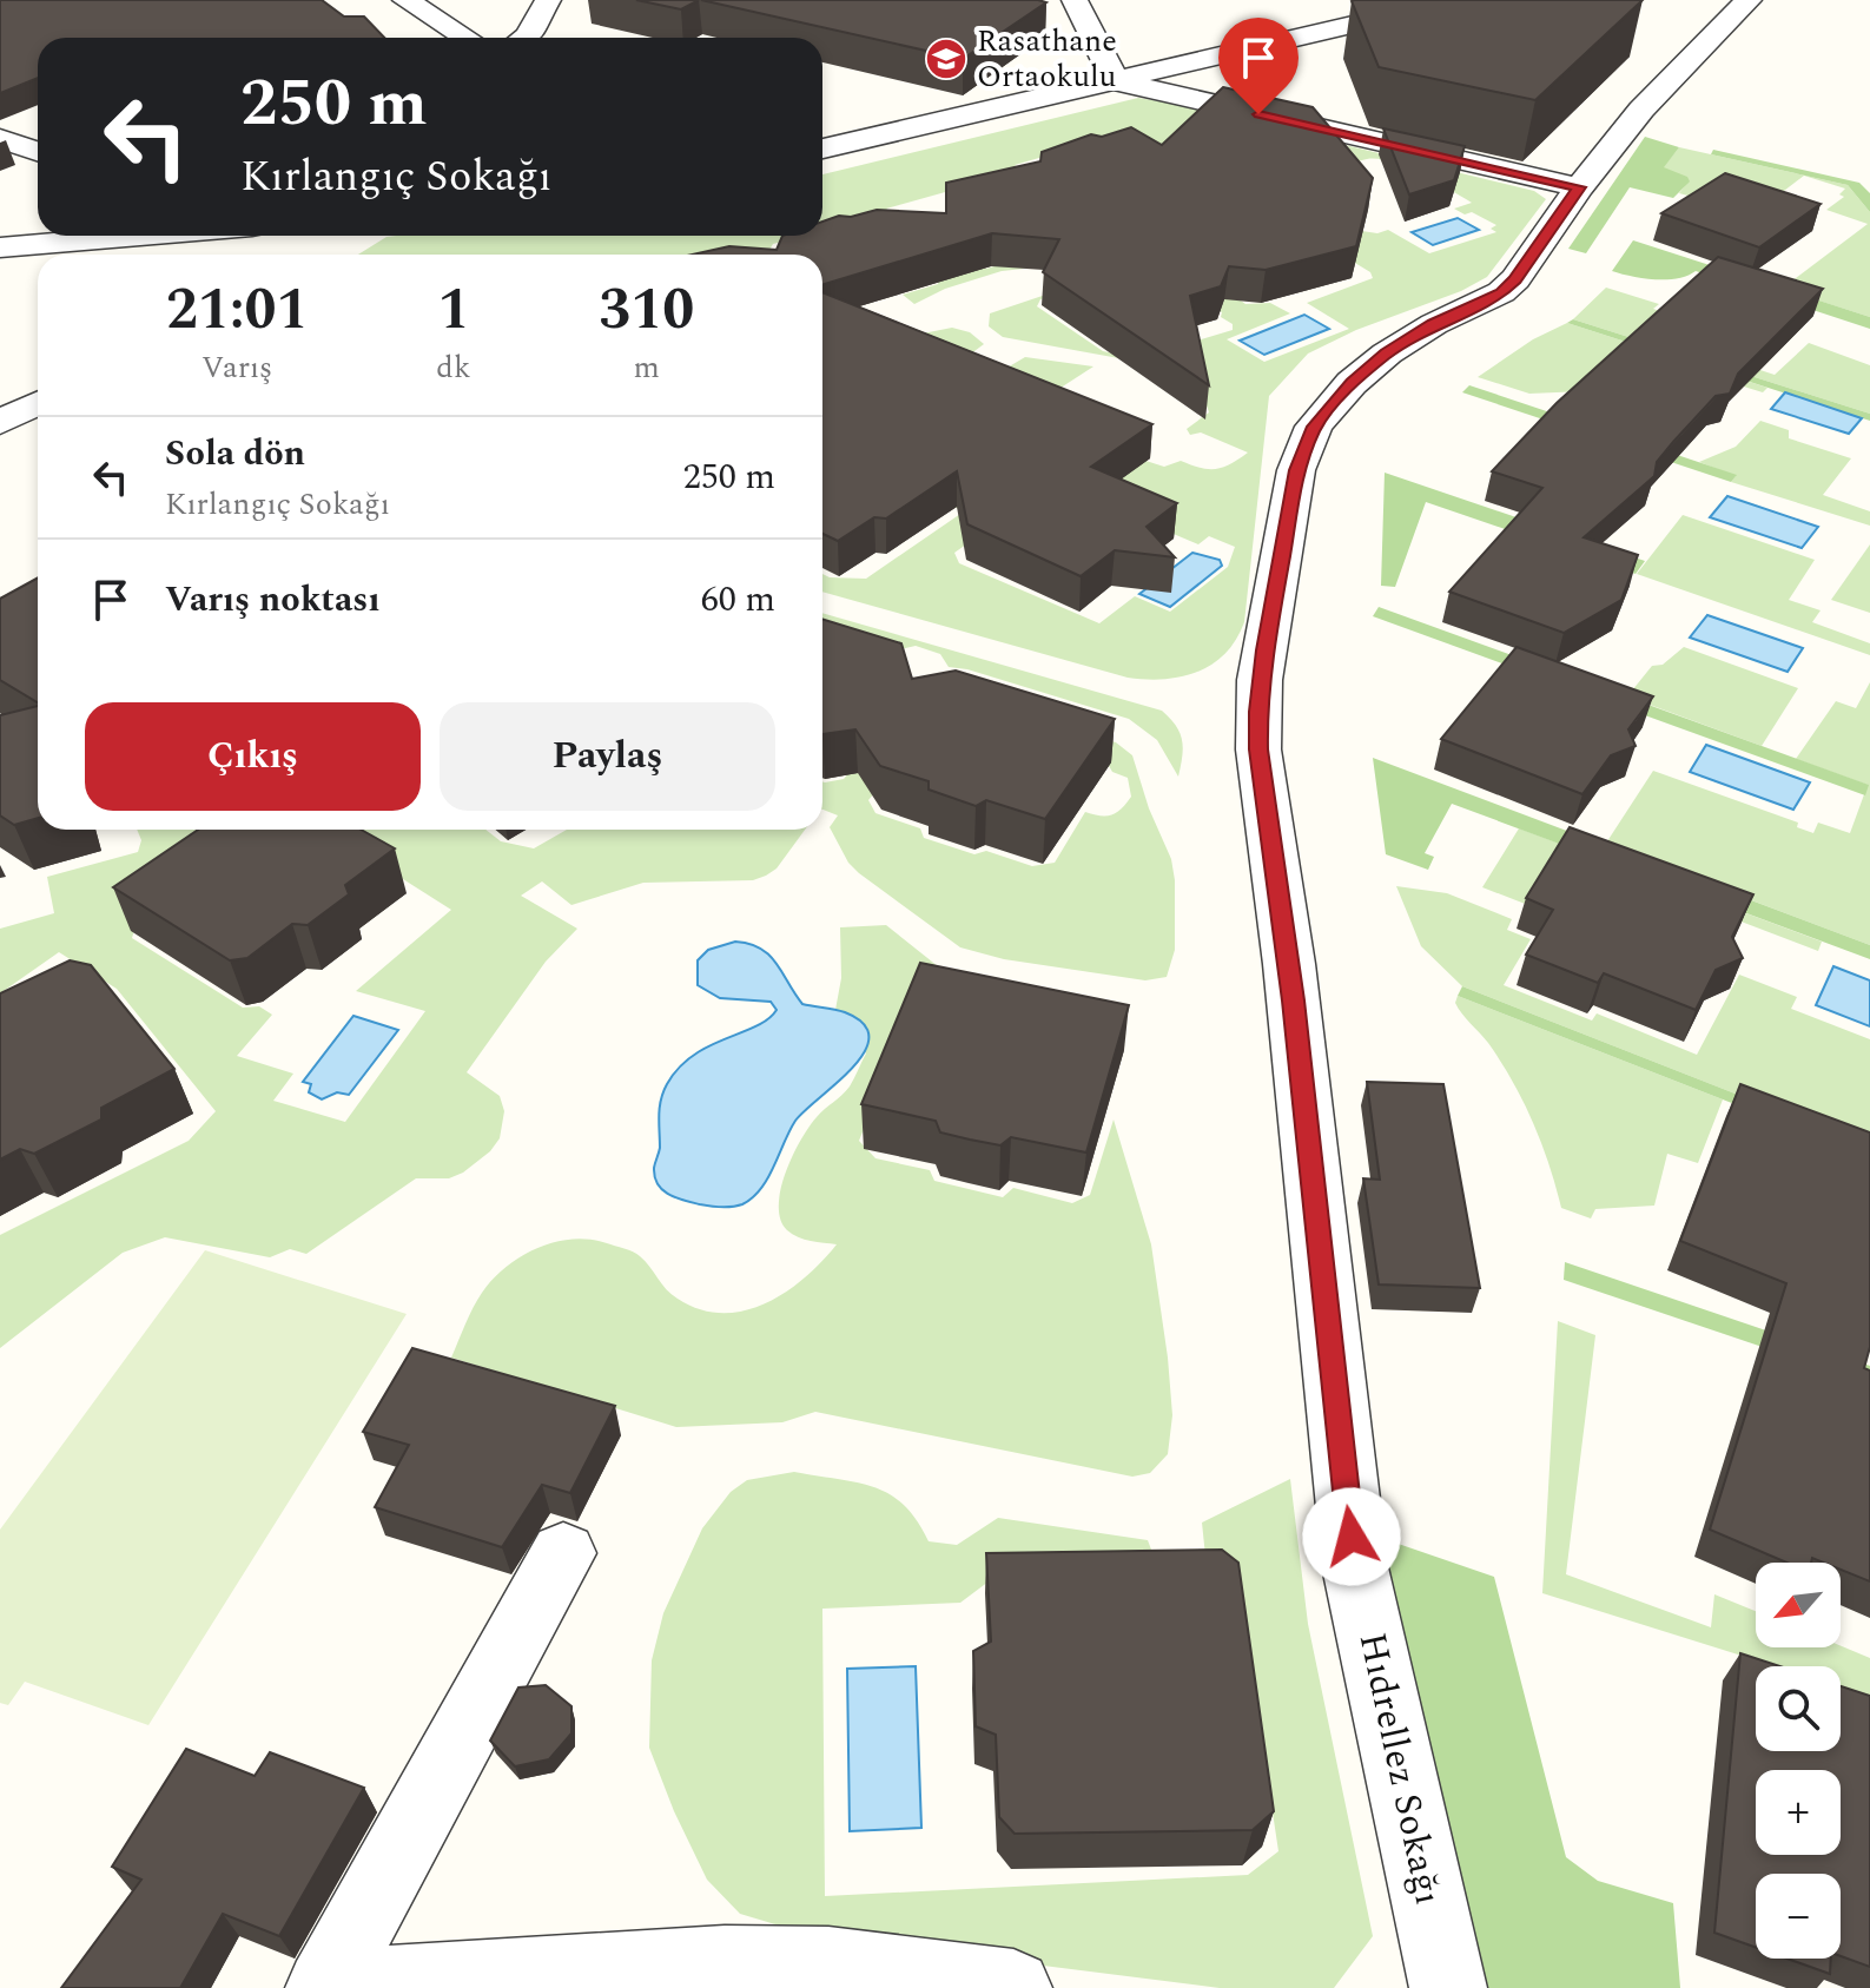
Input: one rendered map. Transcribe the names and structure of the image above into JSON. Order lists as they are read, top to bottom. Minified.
{"streets":{"street":["Hıdrellez Sokağı"]},"places":{"school or university":["Rasathane Ortaokulu"]},"north":"bottom left","page":{"turn":["250 m","Kırlangıç Sokağı"],"eta":["21:01","Varış","1","dk","310","m"],"list":[{"name":"Sola dön","note":"Kırlangıç Sokağı","value":"250 m"},{"name":"Varış noktası","value":"60 m"}],"buttons":["Çıkış","Paylaş"],"map_buttons":["+","−"]}}
